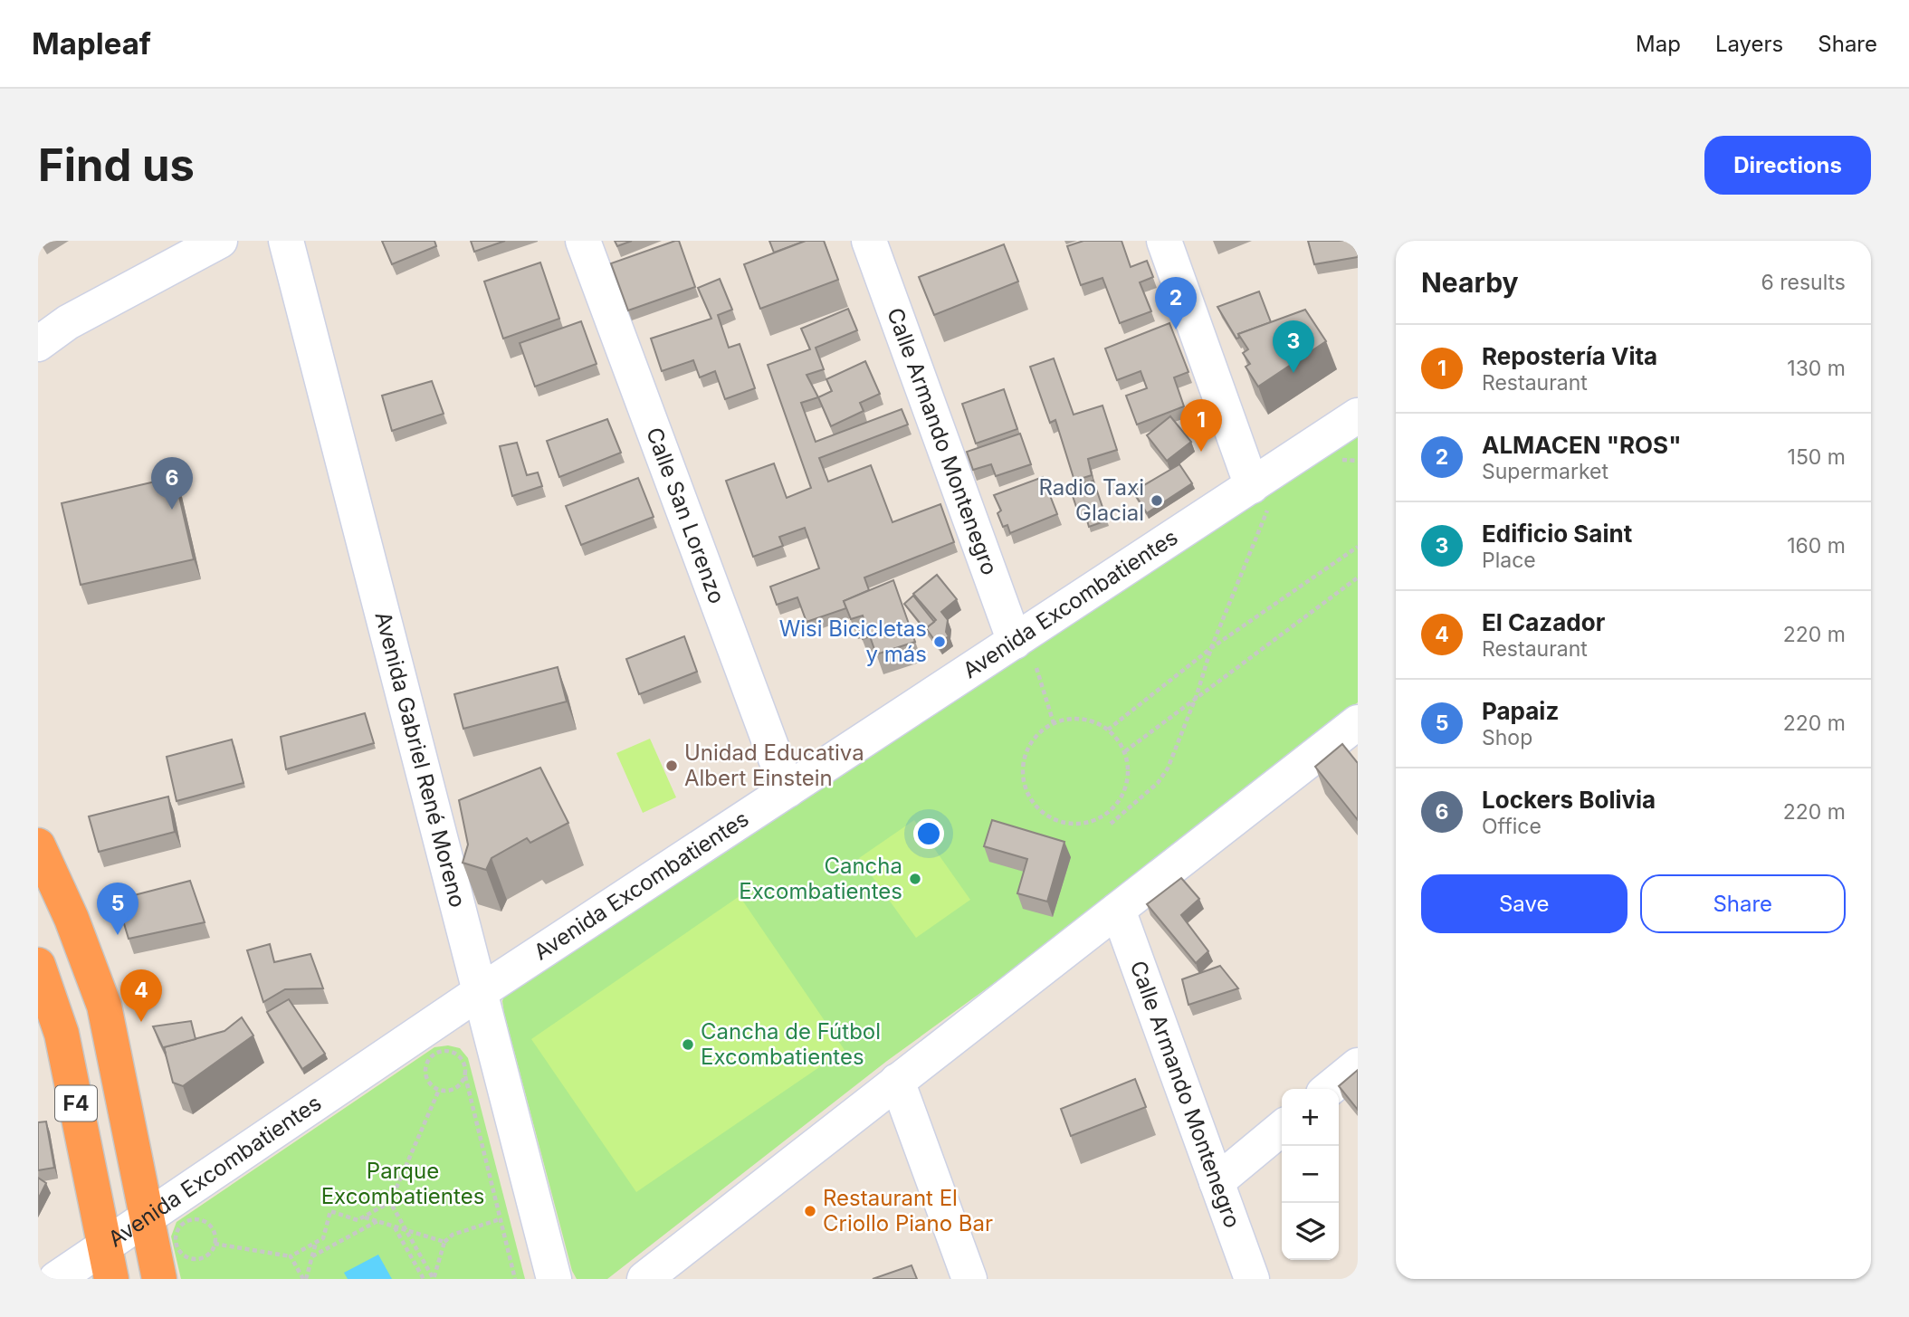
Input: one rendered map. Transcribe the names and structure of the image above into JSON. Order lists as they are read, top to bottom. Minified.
{"streets":{"highway":["F4"],"street":["Calle Armando Montenegro","Calle San Lorenzo","Avenida Excombatientes","Avenida Gabriel René Moreno"]},"crossings":[["Calle Armando Montenegro","Avenida Excombatientes"],["Calle San Lorenzo","Avenida Excombatientes"],["Avenida Excombatientes","Avenida Gabriel René Moreno"],["Avenida Excombatientes","F4"]],"parks":["Parque Excombatientes"],"places":["Radio Taxi Glacial","Wisi Bicicletas y más","Unidad Educativa Albert Einstein","Cancha Excombatientes","Cancha de Fútbol Excombatientes","Restaurant El Criollo Piano Bar"],"page":{"header":"Mapleaf","nav":["Map","Layers","Share"],"buttons":["Directions",["Save","Share"]],"title":"Find us","heading":["Nearby","6 results"],"pins":["2","3","1","6","5","4"],"list":[{"mark":"1","name":"Repostería Vita","note":"Restaurant","value":"130 m"},{"mark":"2","name":"ALMACEN \"ROS\"","note":"Supermarket","value":"150 m"},{"mark":"3","name":"Edificio Saint","note":"Place","value":"160 m"},{"mark":"4","name":"El Cazador","note":"Restaurant","value":"220 m"},{"mark":"5","name":"Papaiz","note":"Shop","value":"220 m"},{"mark":"6","name":"Lockers Bolivia","note":"Office","value":"220 m"}],"map_buttons":["+","−"]}}
